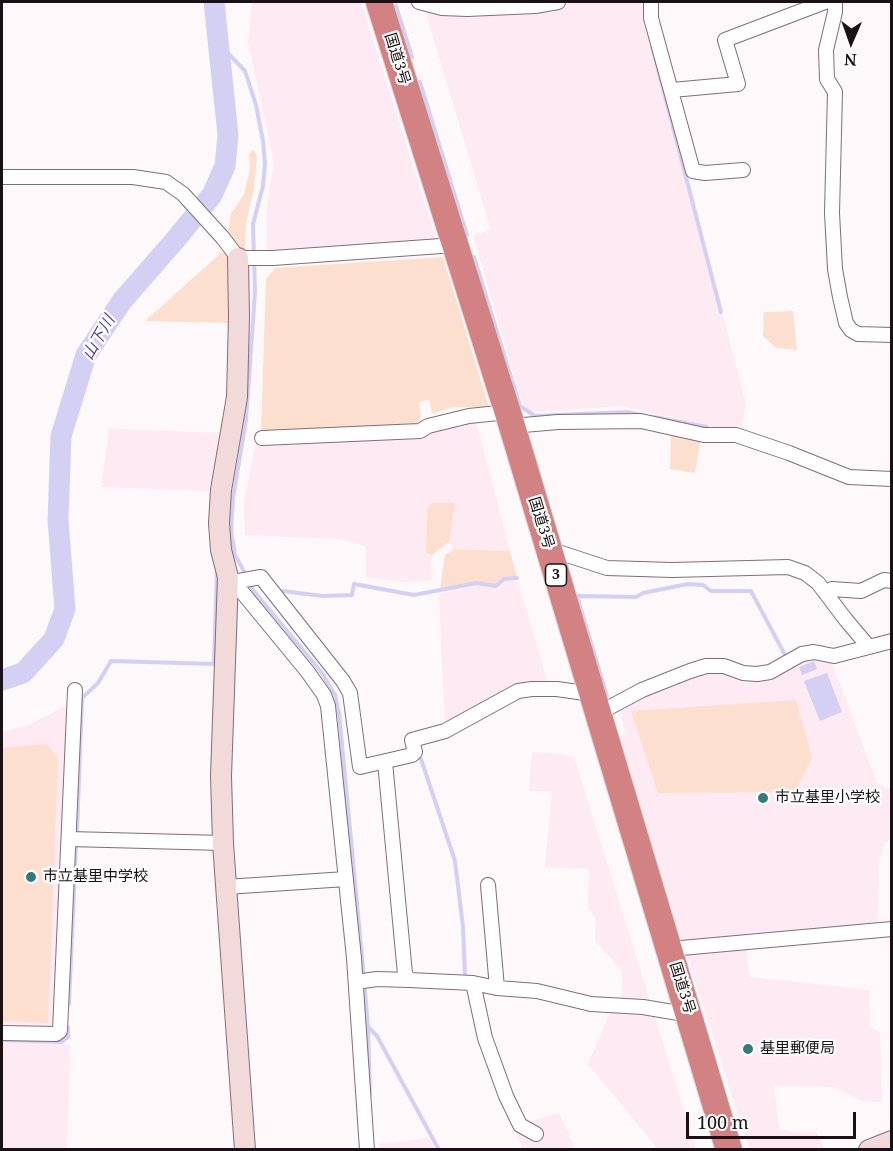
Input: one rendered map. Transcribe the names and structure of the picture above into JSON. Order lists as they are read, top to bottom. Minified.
{"streets":{"highway":["国道3号","3"]},"water":["山下川"],"places":["市立基里小学校","市立基里中学校","基里郵便局"],"scale_bar":"100 m","north":"bottom"}
